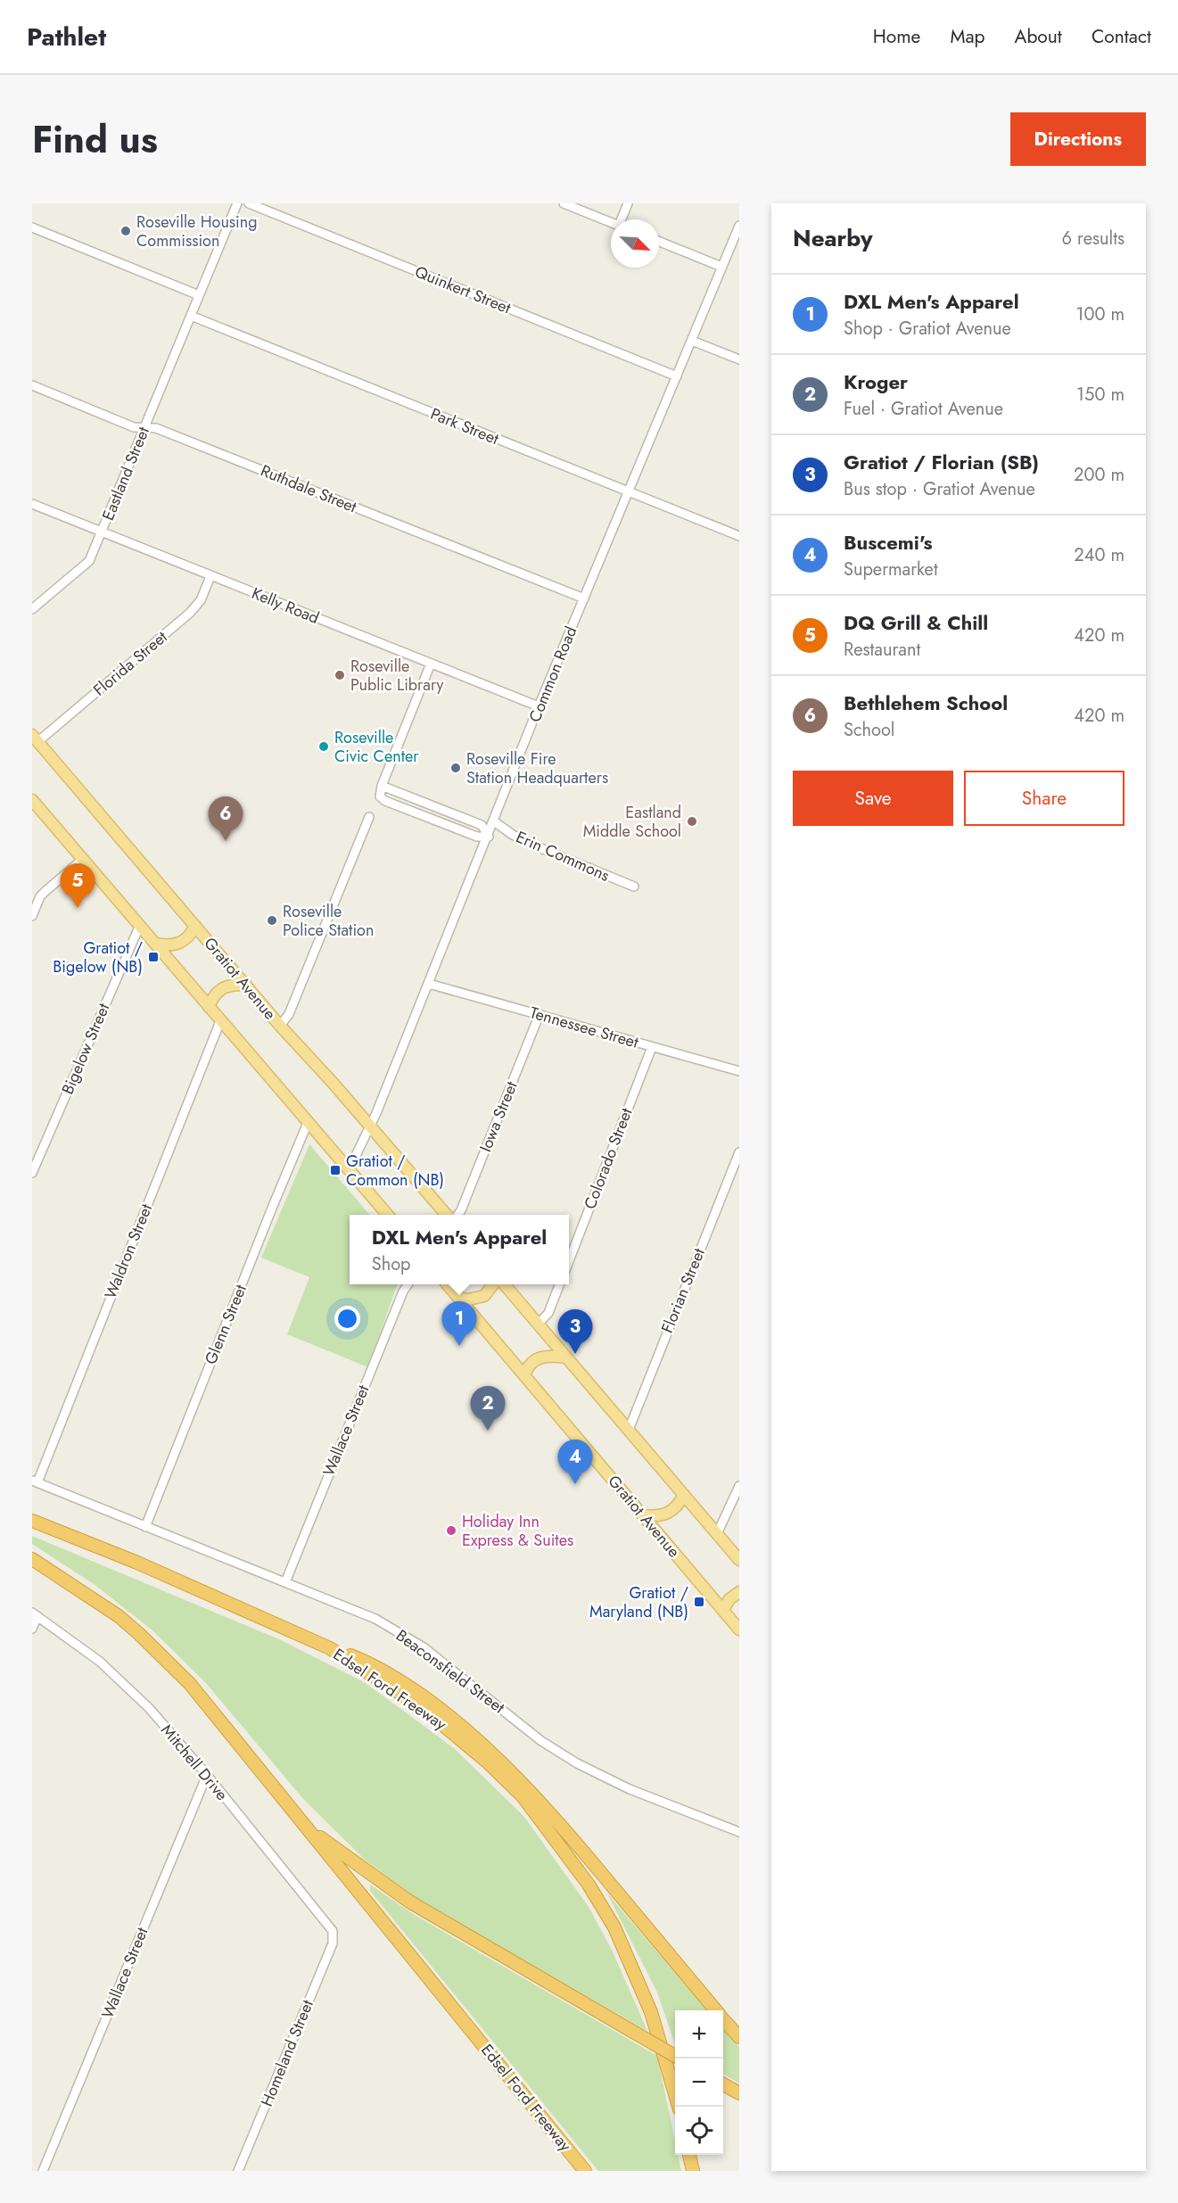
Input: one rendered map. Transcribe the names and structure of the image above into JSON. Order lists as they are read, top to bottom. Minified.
{"streets":{"highway":["Edsel Ford Freeway"],"main road":["Gratiot Avenue"],"street":["Quinkert Street","Park Street","Eastland Street","Ruthdale Street","Kelly Road","Florida Street","Common Road","Erin Commons","Tennessee Street","Bigelow Street","Iowa Street","Colorado Street","Waldron Street","Florian Street","Glenn Street","Wallace Street","Beaconsfield Street","Mitchell Drive","Homeland Street"]},"crossings":[["Quinkert Street","Common Road"],["Park Street","Eastland Street"],["Park Street","Common Road"],["Eastland Street","Ruthdale Street"],["Eastland Street","Kelly Road"],["Ruthdale Street","Common Road"],["Kelly Road","Florida Street"],["Kelly Road","Common Road"],["Florida Street","Gratiot Avenue"],["Common Road","Erin Commons"],["Common Road","Gratiot Avenue"],["Common Road","Tennessee Street"],["Tennessee Street","Iowa Street"],["Tennessee Street","Colorado Street"],["Waldron Street","Beaconsfield Street"],["Glenn Street","Beaconsfield Street"],["Wallace Street","Beaconsfield Street"],["Wallace Street","Mitchell Drive"],["Mitchell Drive","Homeland Street"]],"places":{"other":["Roseville Housing Commission","Roseville Public Library","Roseville Civic Center","Roseville Fire Station Headquarters","Eastland Middle School","Roseville Police Station","Holiday Inn Express & Suites"],"transit":["Gratiot / Bigelow (NB)","Gratiot / Common (NB)","Gratiot / Maryland (NB)"]},"north":"bottom right","page":{"header":"Pathlet","nav":["Home","Map","About","Contact"],"title":"Find us","buttons":["Directions",["Save","Share"]],"heading":["Nearby","6 results"],"list":[{"mark":"1","name":"DXL Men's Apparel","note":"Shop · Gratiot Avenue","value":"100 m"},{"mark":"2","name":"Kroger","note":"Fuel · Gratiot Avenue","value":"150 m"},{"mark":"3","name":"Gratiot / Florian (SB)","note":"Bus stop · Gratiot Avenue","value":"200 m"},{"mark":"4","name":"Buscemi's","note":"Supermarket","value":"240 m"},{"mark":"5","name":"DQ Grill & Chill","note":"Restaurant","value":"420 m"},{"mark":"6","name":"Bethlehem School","note":"School","value":"420 m"}],"pins":["6","5","1","3","2","4"],"popup":["DXL Men's Apparel","Shop"],"map_buttons":["+","−"]}}
